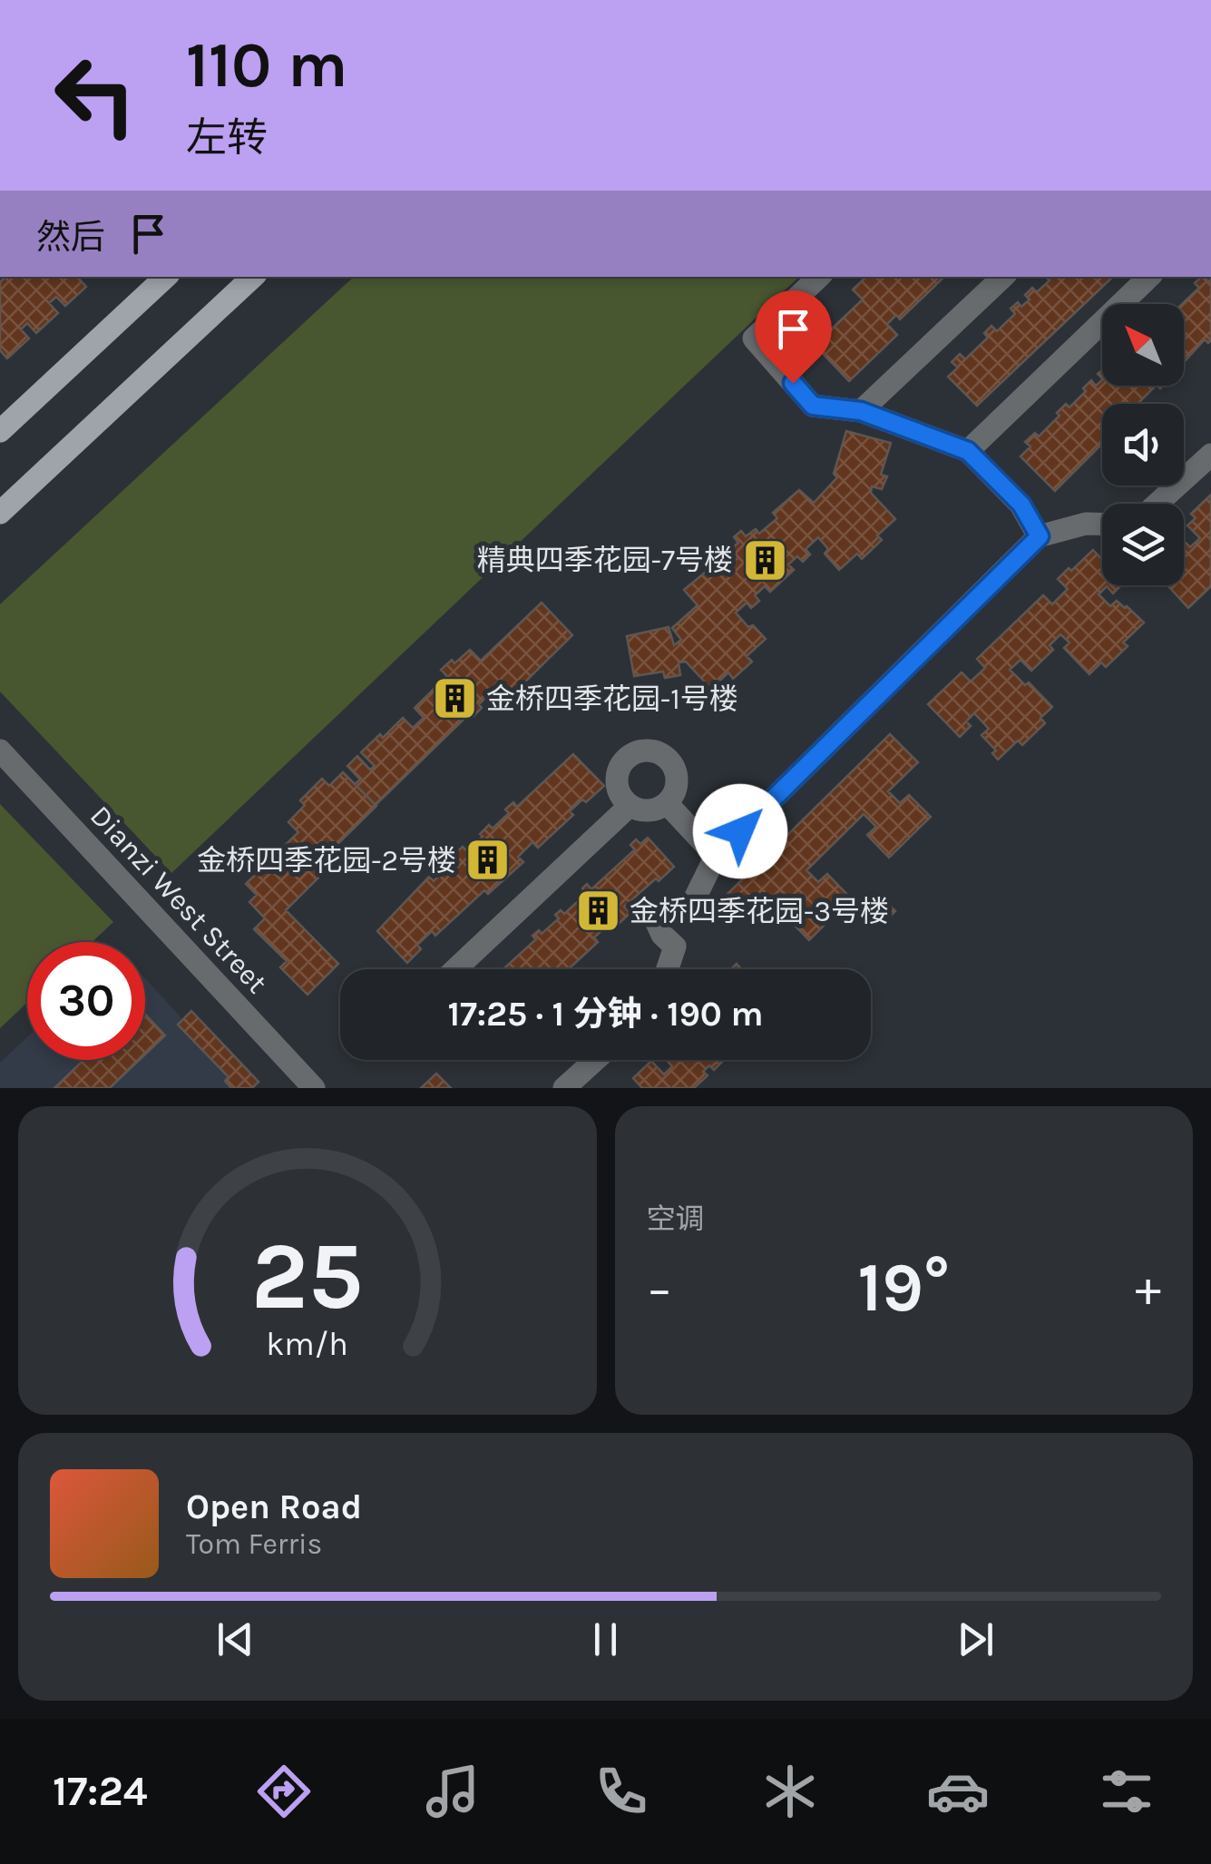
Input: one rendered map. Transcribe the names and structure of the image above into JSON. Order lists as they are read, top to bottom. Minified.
{"streets":{"street":["Dianzi West Street"]},"places":{"building":["精典四季花园-7号楼","金桥四季花园-1号楼","金桥四季花园-2号楼","金桥四季花园-3号楼"]},"north":"top left","page":{"turn":["110 m","左转"],"then":"然后","limit":"30","trip":"17:25 · 1 分钟 · 190 m","tile":"空调","heat":["−","19°","+"],"song":["Open Road","Tom Ferris"],"tabs":"17:24","gauge":["25","km/h"]}}
